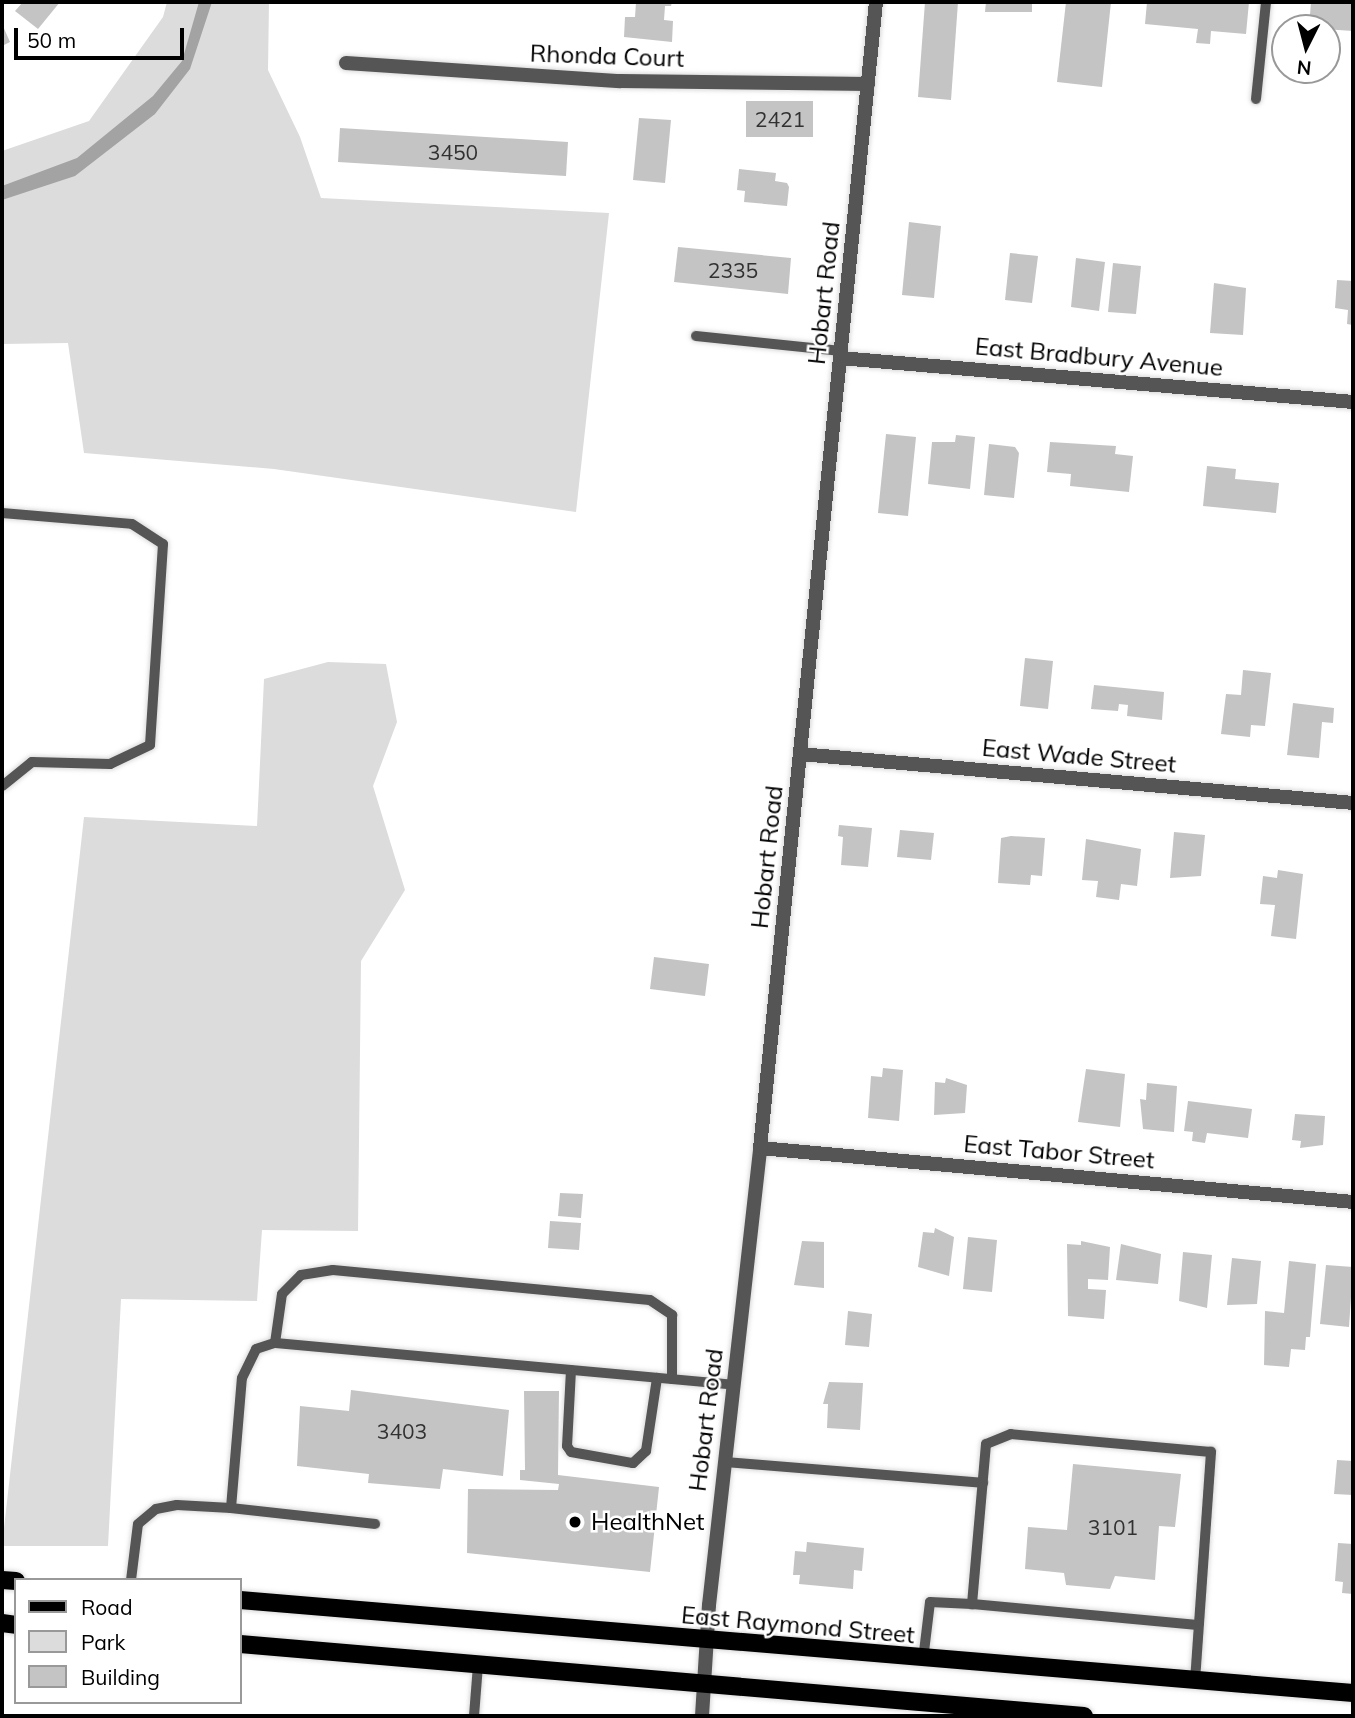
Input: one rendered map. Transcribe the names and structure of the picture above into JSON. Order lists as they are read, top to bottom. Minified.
{"streets":{"main road":["East Raymond Street"],"street":["Rhonda Court","Hobart Road","East Bradbury Avenue","East Wade Street","East Tabor Street"]},"crossings":[["Rhonda Court","Hobart Road"],["Hobart Road","East Bradbury Avenue"],["Hobart Road","East Wade Street"],["Hobart Road","East Tabor Street"],["Hobart Road","East Raymond Street"]],"places":["HealthNet"],"house_numbers":["2421","3450","2335","3403","3101"],"legend":["Road","Park","Building"],"scale_bar":"50 m","north":"bottom"}
